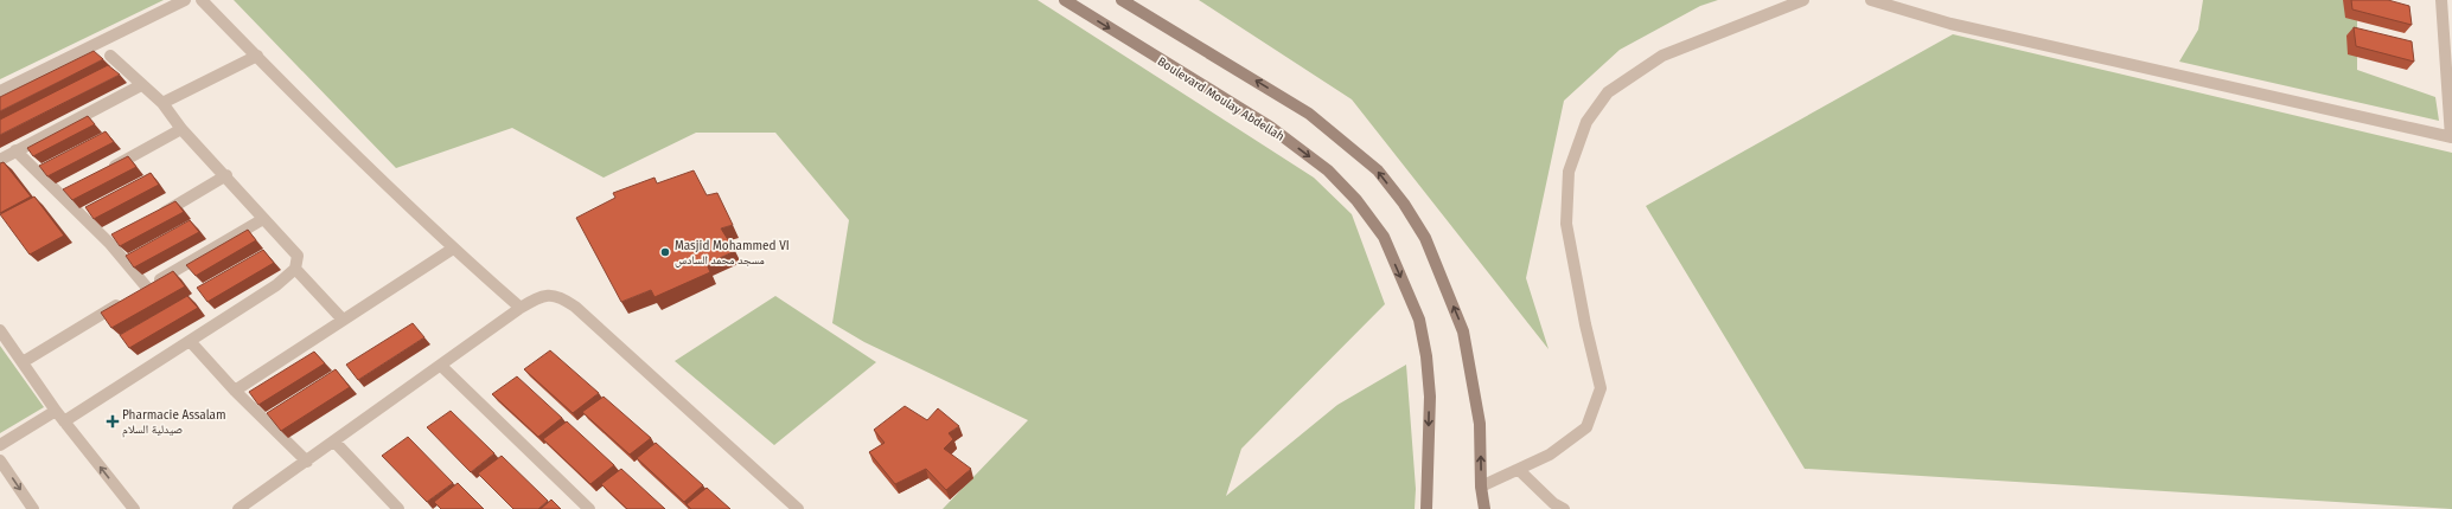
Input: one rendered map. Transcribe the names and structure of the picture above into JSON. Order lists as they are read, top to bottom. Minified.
{"streets":{"main road":["Boulevard Moulay Abdellah"]},"places":{"other":["Masjid Mohammed VI مسجد محمد السادس"],"health":["Pharmacie Assalam صيدلية السلام"]}}
